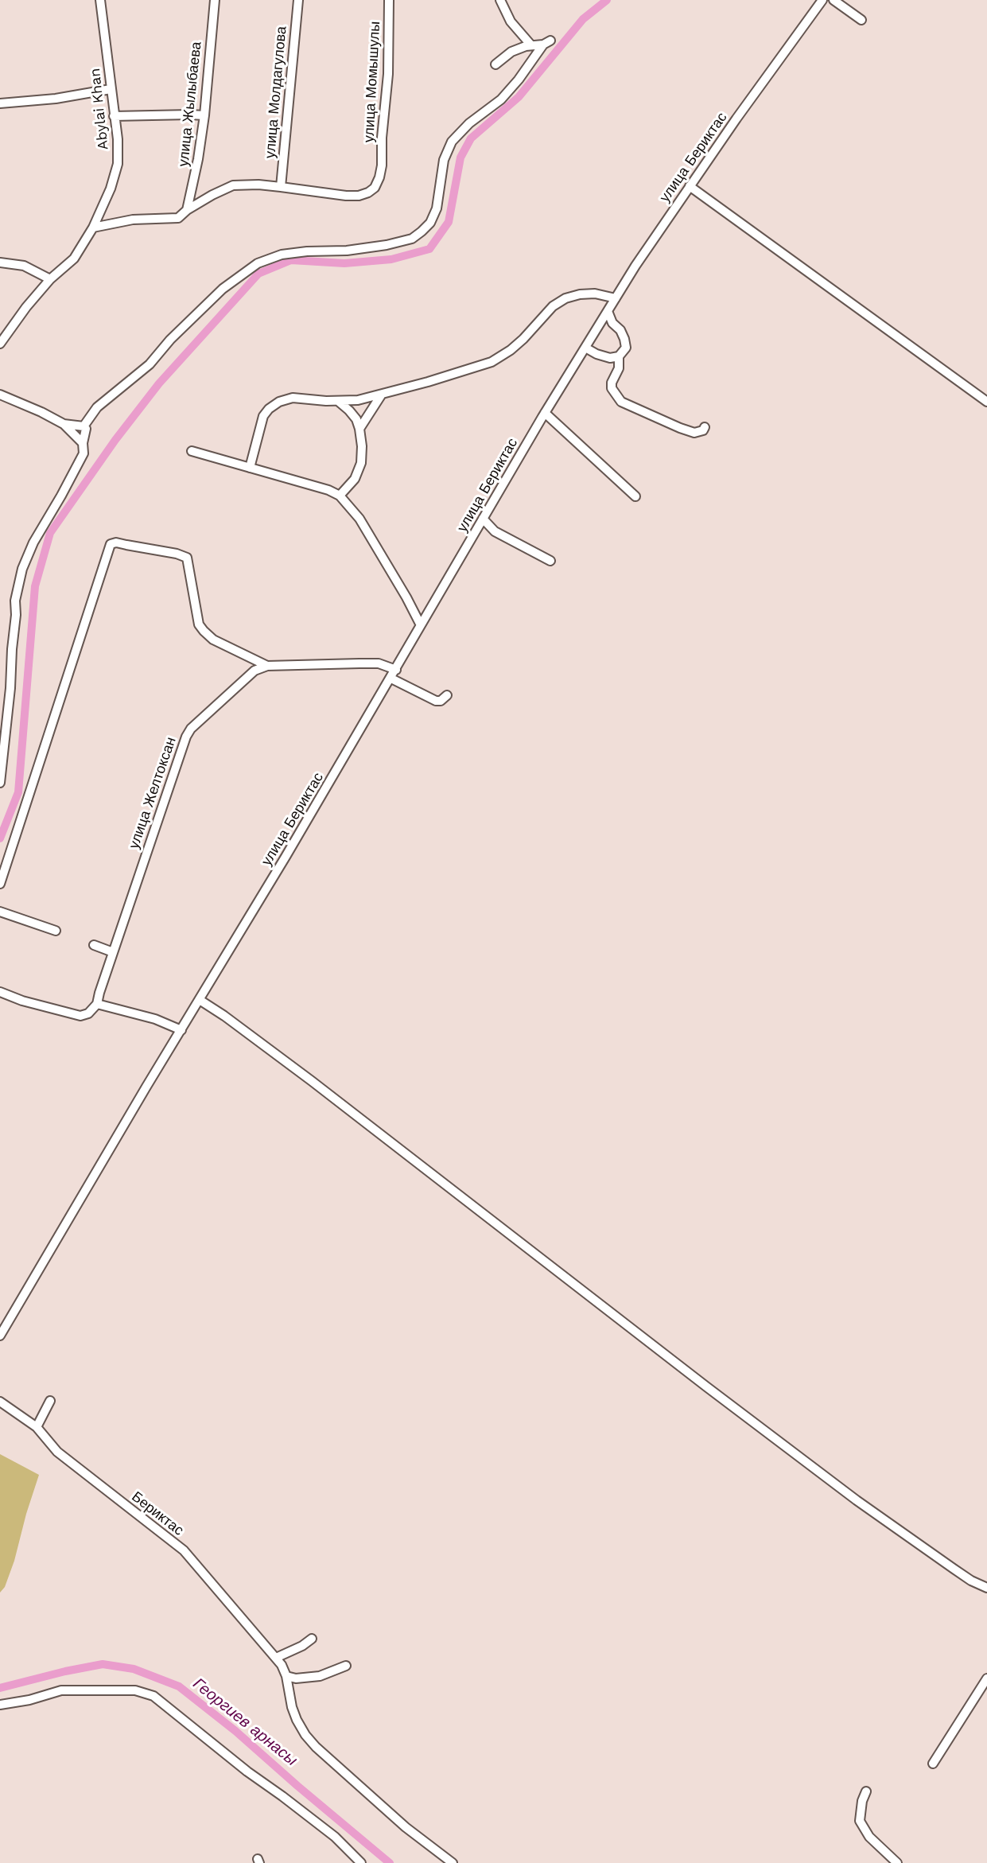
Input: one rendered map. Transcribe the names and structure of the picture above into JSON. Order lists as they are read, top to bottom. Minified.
{"streets":{"street":["улица Момышулы","улица Молдагулова","улица Жылыбаева","Abylai Khan","улица Бериктас","улица Желтоксан","Бериктас"]},"crossings":[["улица Момышулы","улица Молдагулова"],["улица Момышулы","улица Жылыбаева"],["улица Момышулы","Abylai Khan"],["улица Жылыбаева","Abylai Khan"],["улица Бериктас","улица Желтоксан"]],"water":["Георгиев арнасы"]}
